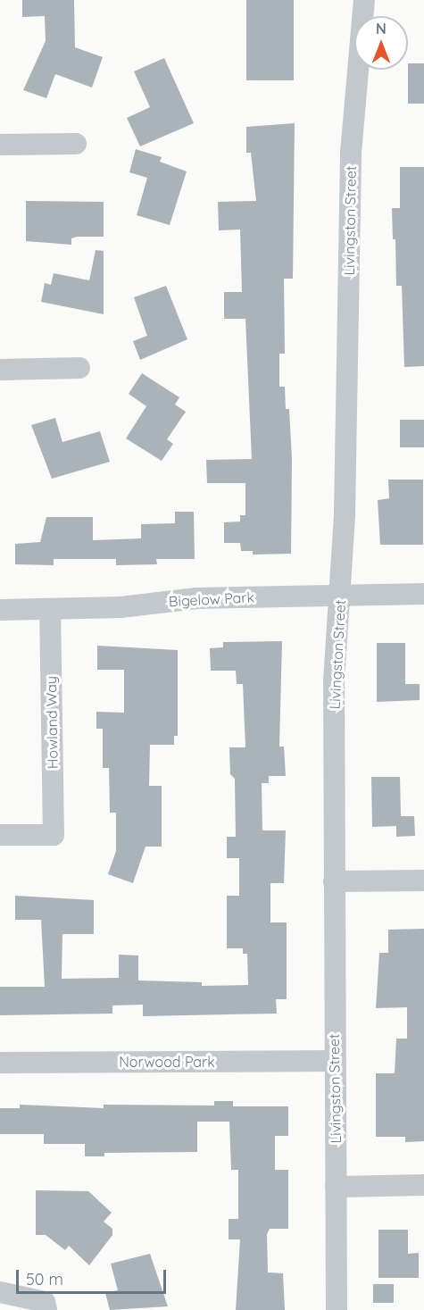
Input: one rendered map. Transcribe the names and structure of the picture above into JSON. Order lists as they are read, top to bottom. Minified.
{"streets":{"street":["Livingston Street","Bigelow Park","Howland Way","Norwood Park"]},"crossings":[["Livingston Street","Bigelow Park"],["Livingston Street","Norwood Park"],["Bigelow Park","Howland Way"]],"scale_bar":"50 m","north":"top"}
